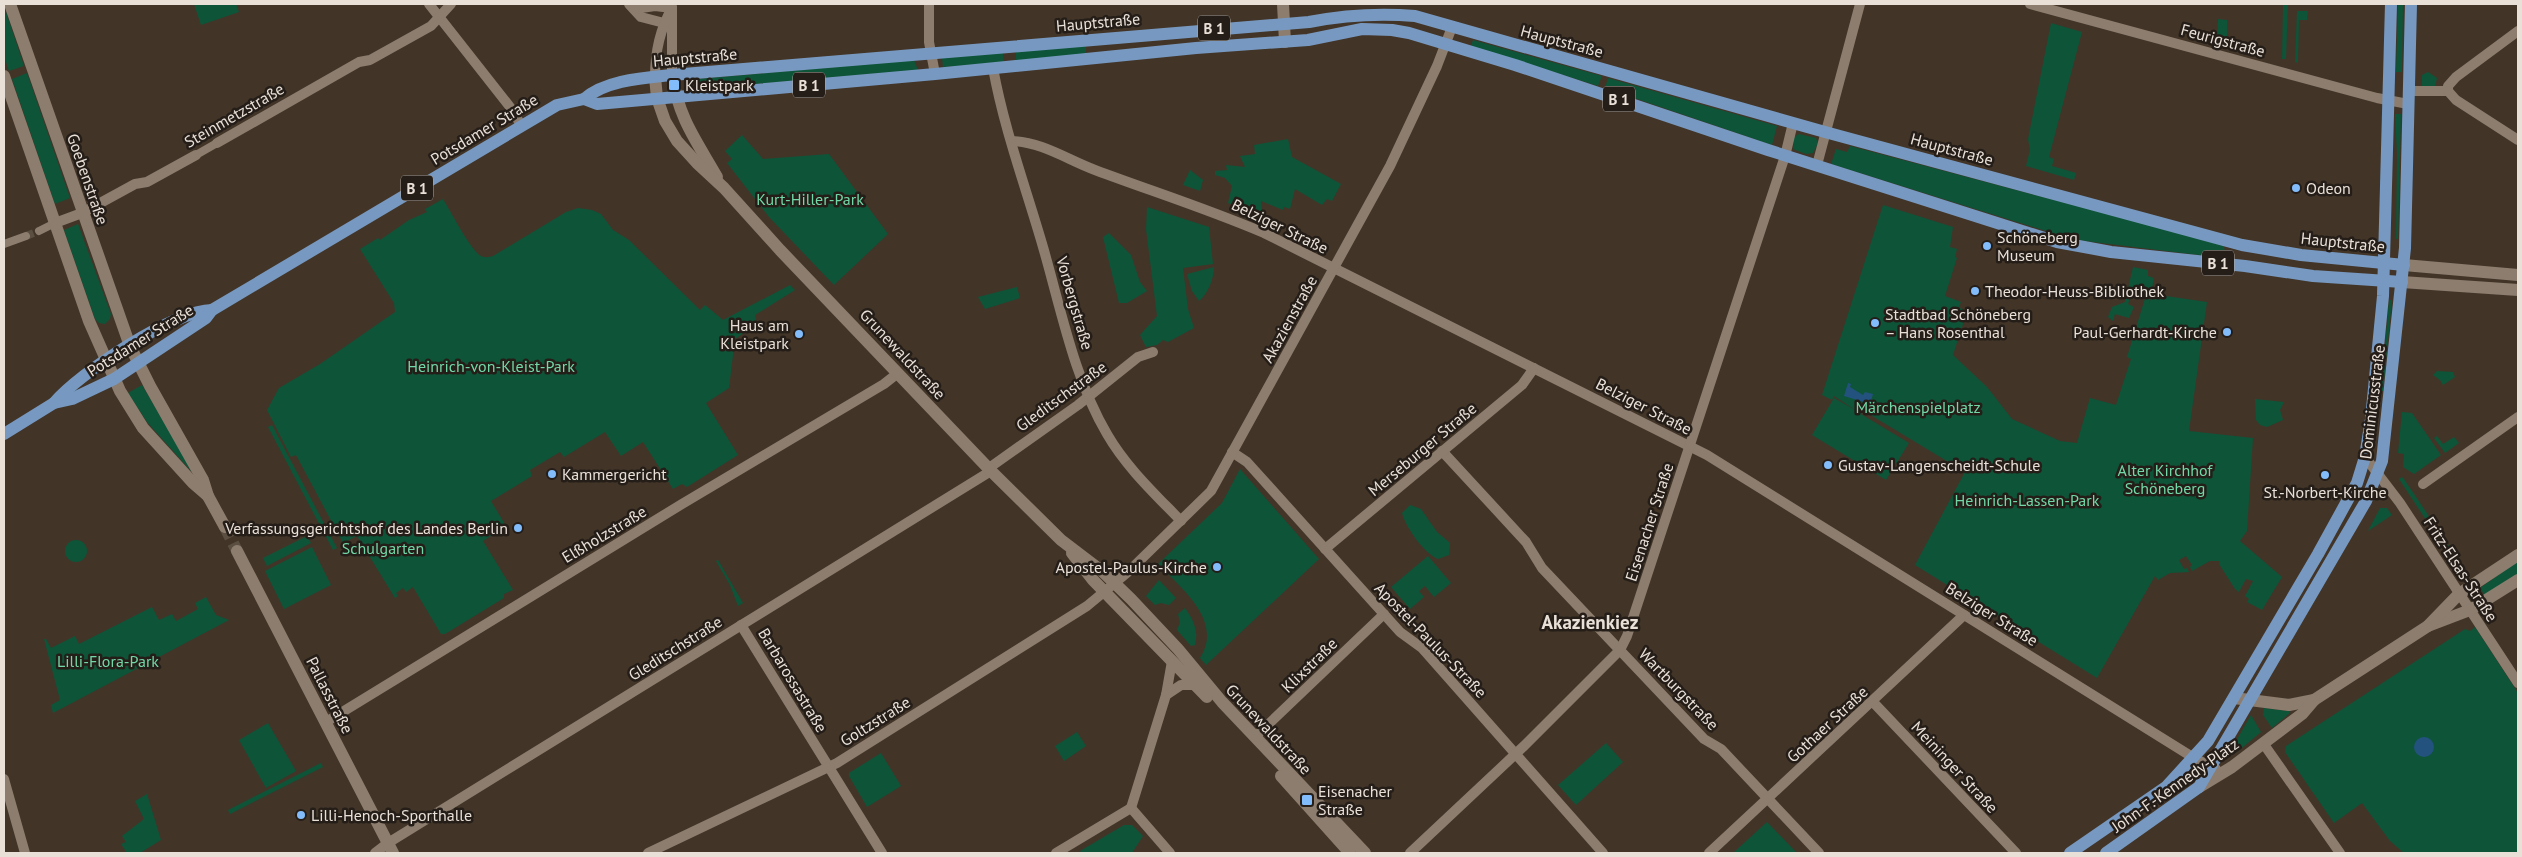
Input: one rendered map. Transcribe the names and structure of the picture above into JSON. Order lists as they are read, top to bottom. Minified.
{"streets":{"main road":["Hauptstraße","B 1","Potsdamer Straße","Goebenstraße","Grunewaldstraße","Dominicusstraße","Pallasstraße","John-F.-Kennedy-Platz"],"street":["Feurigstraße","Steinmetzstraße","Belziger Straße","Vorbergstraße","Akazienstraße","Gleditschstraße","Merseburger Straße","Eisenacher Straße","Elßholzstraße","Fritz-Elsas-Straße","Apostel-Paulus-Straße","Klixstraße","Barbarossastraße","Wartburgstraße","Goltzstraße","Gothaer Straße","Meininger Straße"]},"crossings":[["Hauptstraße","Potsdamer Straße"],["Hauptstraße","Akazienstraße"],["Hauptstraße","Grunewaldstraße"],["Hauptstraße","Dominicusstraße"],["Hauptstraße","Eisenacher Straße"],["B 1","Potsdamer Straße"],["B 1","Vorbergstraße"],["B 1","Akazienstraße"],["B 1","Grunewaldstraße"],["B 1","Dominicusstraße"],["B 1","Eisenacher Straße"],["Feurigstraße","Dominicusstraße"],["Steinmetzstraße","Goebenstraße"],["Potsdamer Straße","Goebenstraße"],["Potsdamer Straße","Grunewaldstraße"],["Belziger Straße","Vorbergstraße"],["Belziger Straße","Akazienstraße"],["Belziger Straße","Dominicusstraße"],["Belziger Straße","Merseburger Straße"],["Belziger Straße","Eisenacher Straße"],["Belziger Straße","Gothaer Straße"],["Belziger Straße","John-F.-Kennedy-Platz"],["Vorbergstraße","Akazienstraße"],["Vorbergstraße","Gleditschstraße"],["Akazienstraße","Grunewaldstraße"],["Akazienstraße","Apostel-Paulus-Straße"],["Akazienstraße","Goltzstraße"],["Grunewaldstraße","Gleditschstraße"],["Grunewaldstraße","Elßholzstraße"],["Grunewaldstraße","Klixstraße"],["Grunewaldstraße","Goltzstraße"],["Gleditschstraße","Barbarossastraße"],["Gleditschstraße","Pallasstraße"],["Dominicusstraße","Fritz-Elsas-Straße"],["Dominicusstraße","John-F.-Kennedy-Platz"],["Merseburger Straße","Apostel-Paulus-Straße"],["Merseburger Straße","Wartburgstraße"],["Eisenacher Straße","Apostel-Paulus-Straße"],["Eisenacher Straße","Wartburgstraße"],["Elßholzstraße","Pallasstraße"],["Apostel-Paulus-Straße","Klixstraße"],["Barbarossastraße","Goltzstraße"],["Wartburgstraße","Gothaer Straße"],["Gothaer Straße","Meininger Straße"]],"districts":["Akazienkiez"],"parks":["Kurt-Hiller-Park","Heinrich-von-Kleist-Park","Märchenspielplatz","Alter Kirchhof Schöneberg","Heinrich-Lassen-Park","Schulgarten","Lilli-Flora-Park"],"places":{"transit":["Kleistpark","Eisenacher Straße"],"other":["Odeon","Schöneberg Museum","Theodor-Heuss-Bibliothek","Stadtbad Schöneberg – Hans Rosenthal","Paul-Gerhardt-Kirche","Haus am Kleistpark","Gustav-Langenscheidt-Schule","Kammergericht","St.-Norbert-Kirche","Verfassungsgerichtshof des Landes Berlin","Apostel-Paulus-Kirche","Lilli-Henoch-Sporthalle"]}}
